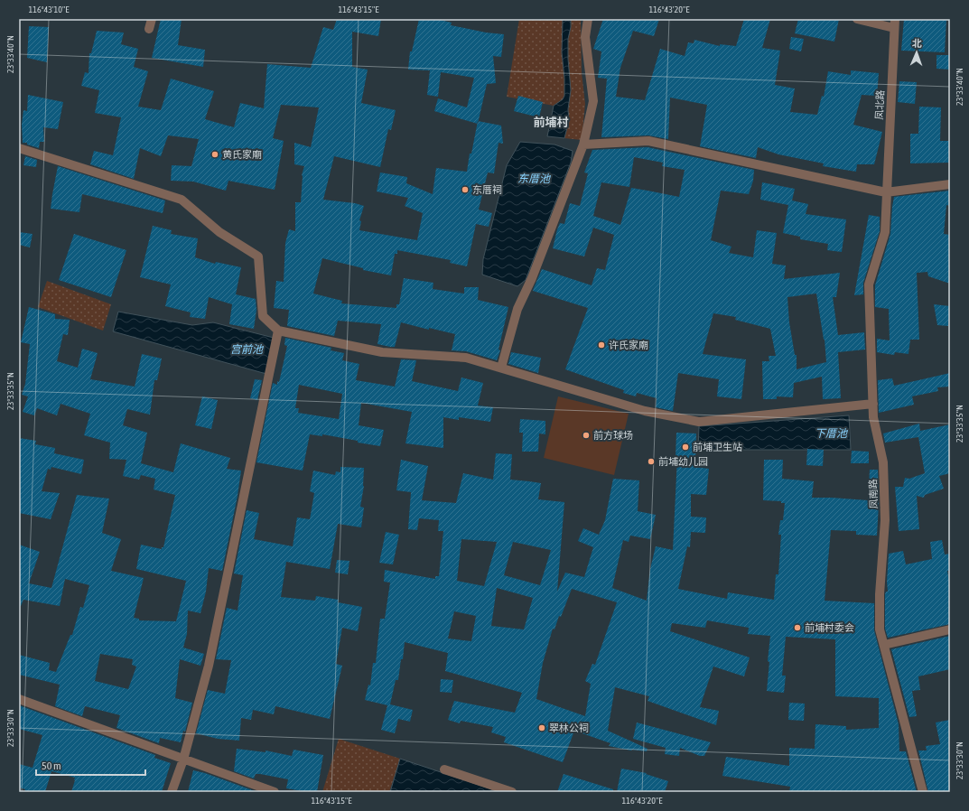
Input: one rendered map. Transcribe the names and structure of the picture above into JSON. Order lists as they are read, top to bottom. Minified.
{"streets":{"street":["凤北路","凤南路"]},"crossings":[["凤北路","凤南路"]],"districts":["前埔村"],"water":["东厝池","宫前池","下厝池"],"places":["黄氏家廟","东厝祠","许氏家廟","前方球场","前埔卫生站","前埔幼儿园","前埔村委会","翠林公祠"],"scale_bar":"50 m","north":"top","coordinates":["116°43'10\"E","116°43'15\"E","116°43'20\"E","23°33'40\"N","23°33'35\"N","23°33'30\"N"]}
